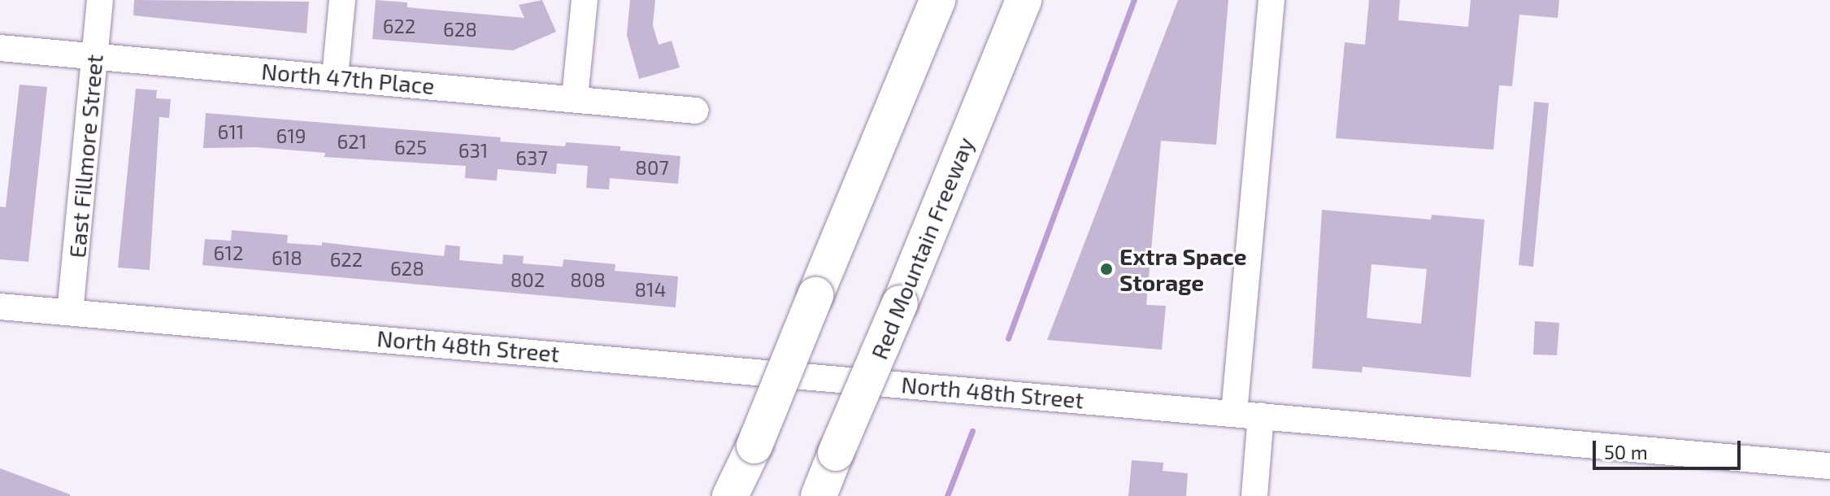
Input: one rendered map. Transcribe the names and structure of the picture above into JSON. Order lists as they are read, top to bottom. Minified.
{"streets":{"highway":["Red Mountain Freeway"],"street":["North 47th Place","East Fillmore Street","North 48th Street"]},"crossings":[["North 47th Place","East Fillmore Street"],["East Fillmore Street","North 48th Street"]],"places":["Extra Space Storage"],"house_numbers":["622","628","611","619","621","625","631","637","807","612","618","622","628","802","808","814"],"scale_bar":"50 m"}
